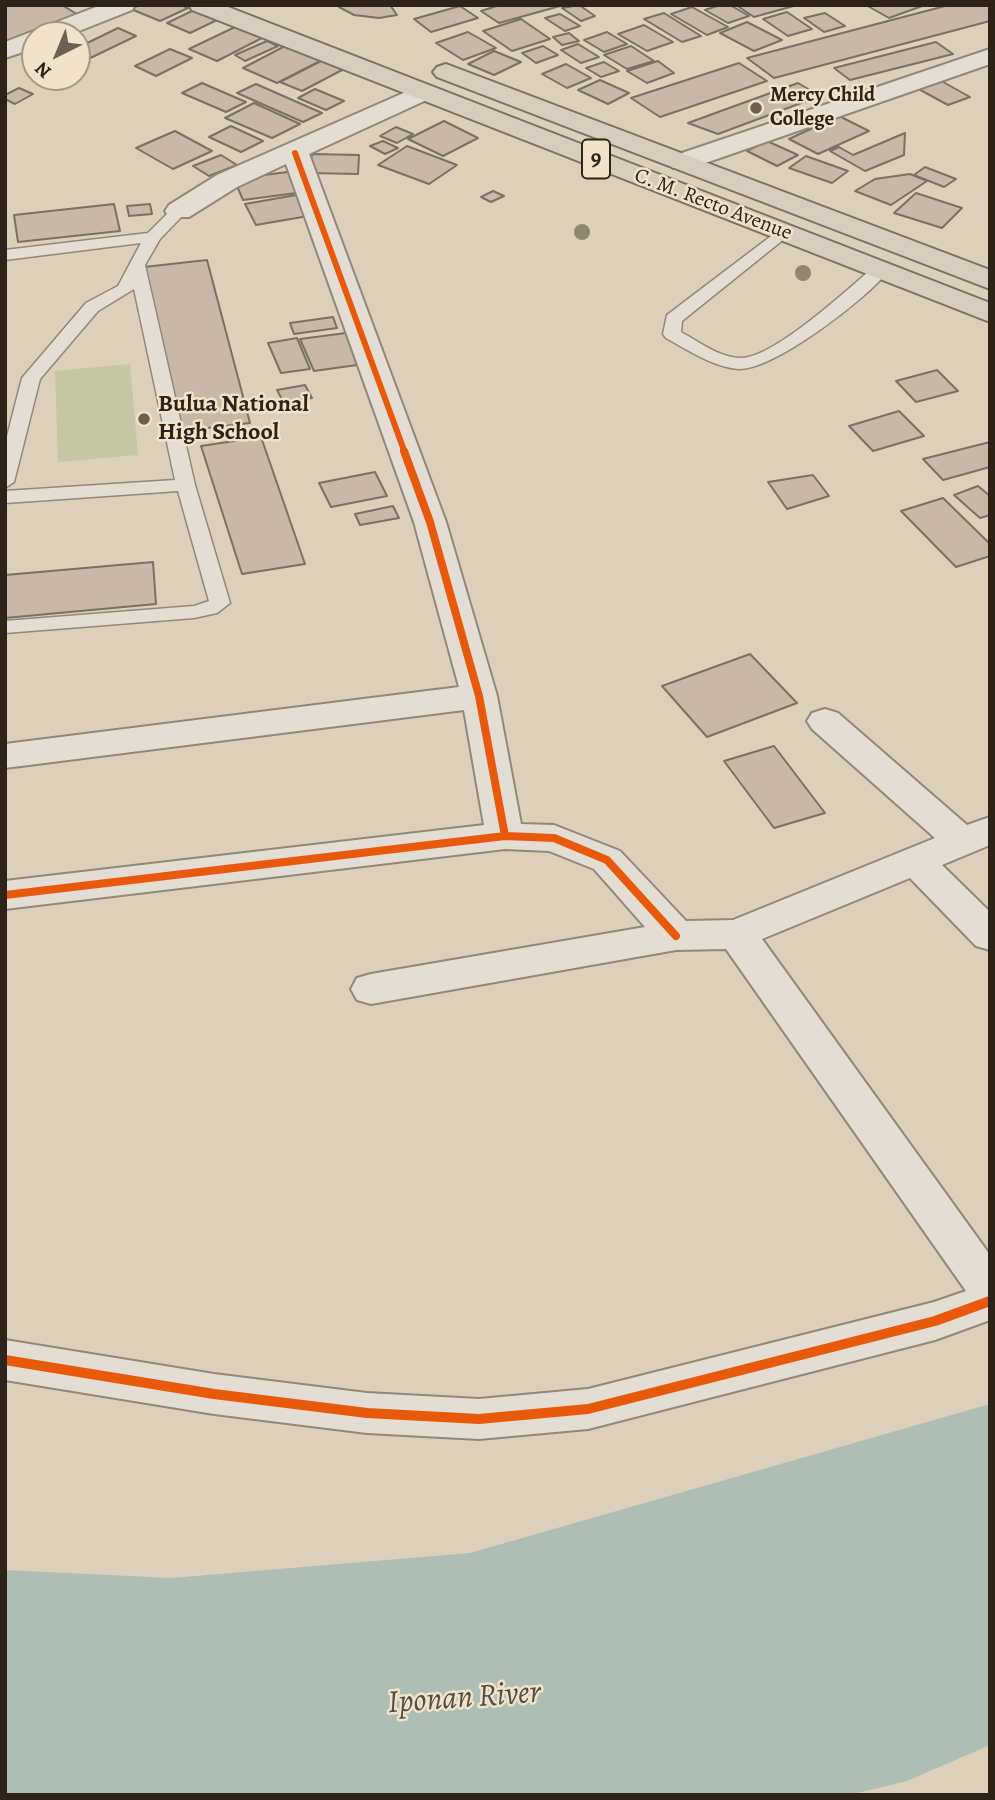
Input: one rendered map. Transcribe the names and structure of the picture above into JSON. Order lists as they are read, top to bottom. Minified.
{"streets":{"highway":["9","C. M. Recto Avenue"]},"water":["Iponan River"],"places":["Mercy Child College","Bulua National High School"],"north":"bottom left"}
